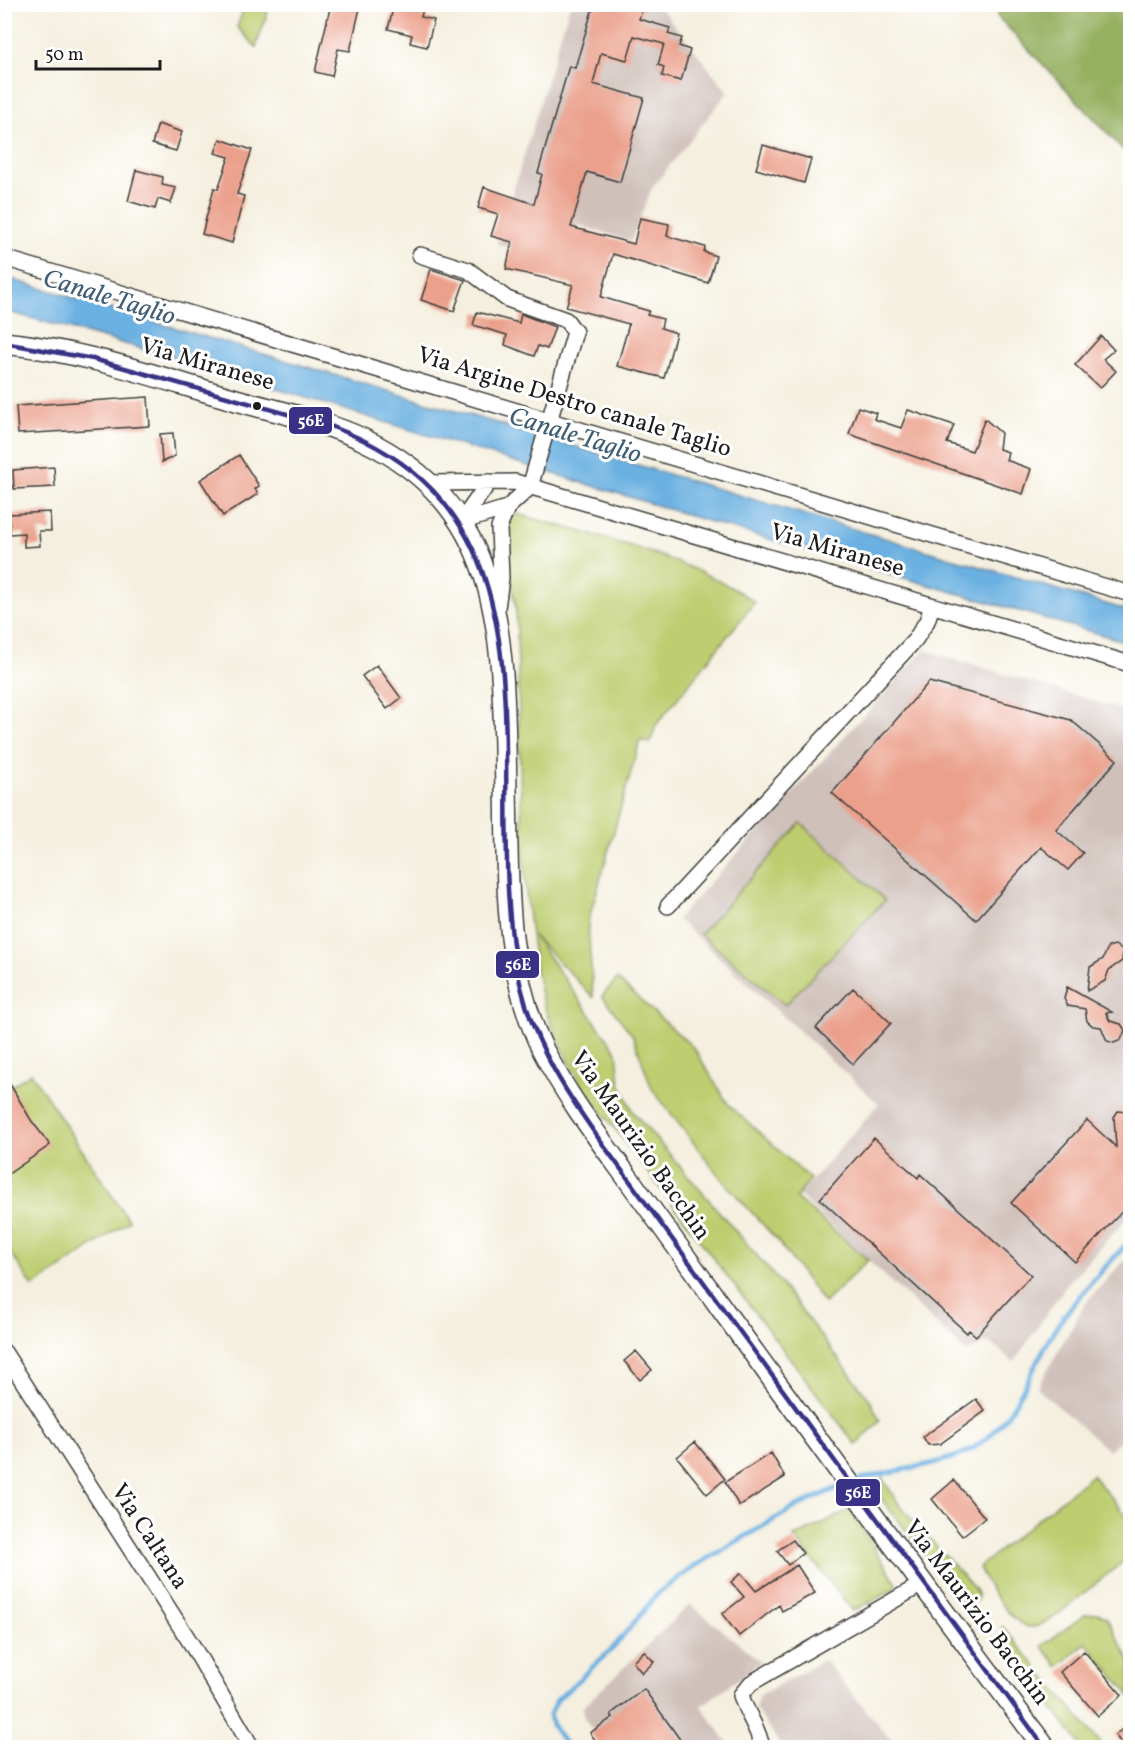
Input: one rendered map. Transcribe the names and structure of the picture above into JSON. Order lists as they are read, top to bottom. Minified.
{"streets":{"main road":["Via Miranese","Via Maurizio Bacchin"],"street":["Via Argine Destro canale Taglio","Via Caltana"]},"crossings":[["Via Miranese","Via Maurizio Bacchin"]],"water":["Canale Taglio"],"lines":["transit line 56E"],"scale_bar":"50 m"}
